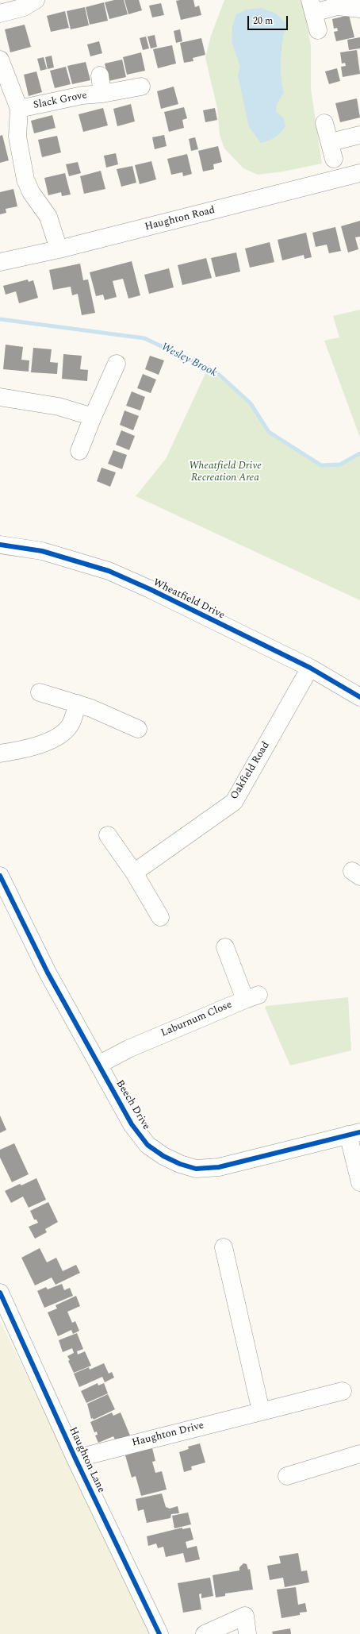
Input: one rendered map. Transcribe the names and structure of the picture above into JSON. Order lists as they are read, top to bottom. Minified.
{"streets":{"street":["Slack Grove","Haughton Road","Wheatfield Drive","Oakfield Road","Laburnum Close","Beech Drive","Haughton Drive","Haughton Lane"]},"crossings":[["Wheatfield Drive","Oakfield Road"],["Laburnum Close","Beech Drive"],["Haughton Drive","Haughton Lane"]],"water":["Wesley Brook"],"parks":["Wheatfield Drive Recreation Area"],"scale_bar":"20 m"}
